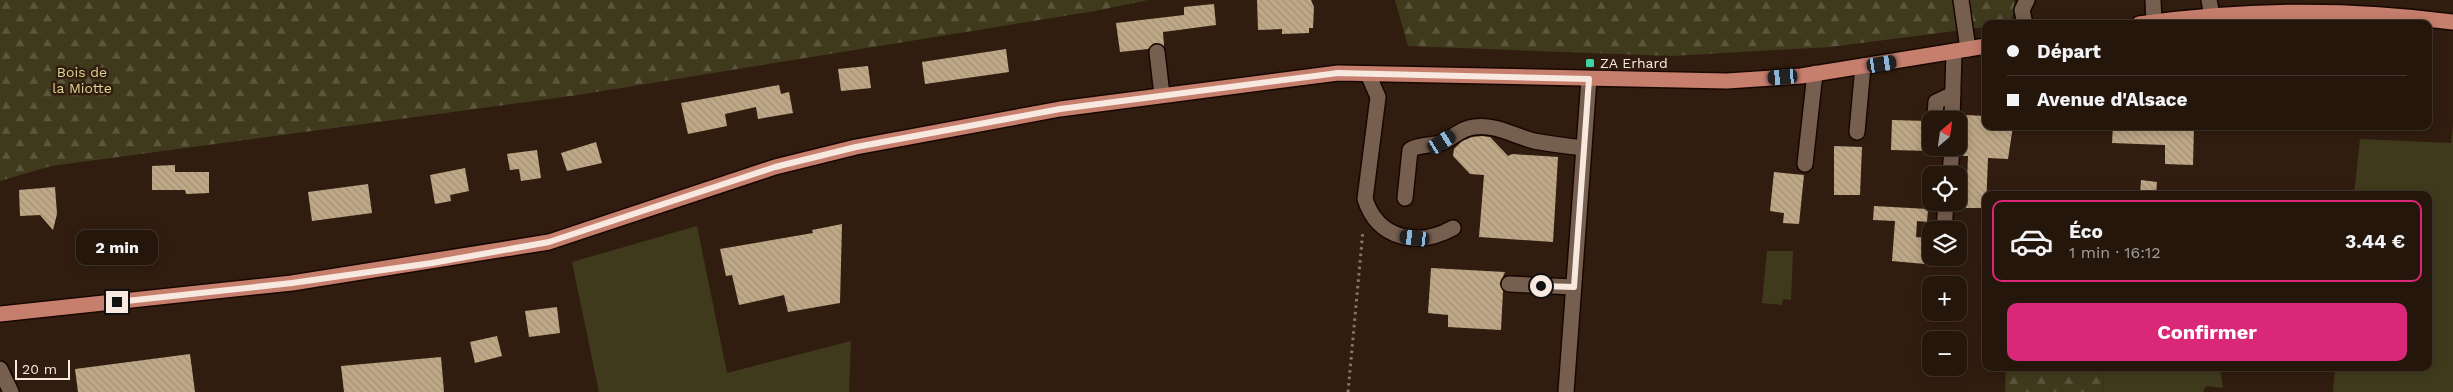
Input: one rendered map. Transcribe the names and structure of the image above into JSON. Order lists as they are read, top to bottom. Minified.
{"parks":["Bois de la Miotte"],"places":{"transit":["ZA Erhard"]},"scale_bar":"20 m","north":"top right","page":{"banner":["Départ","Avenue d'Alsace"],"map_buttons":["+","−"],"list":[{"name":"Éco","note":"1 min · 16:12","value":"3.44 €"}],"bubble":"2 min","buttons":"Confirmer","scale":"20 m"}}
